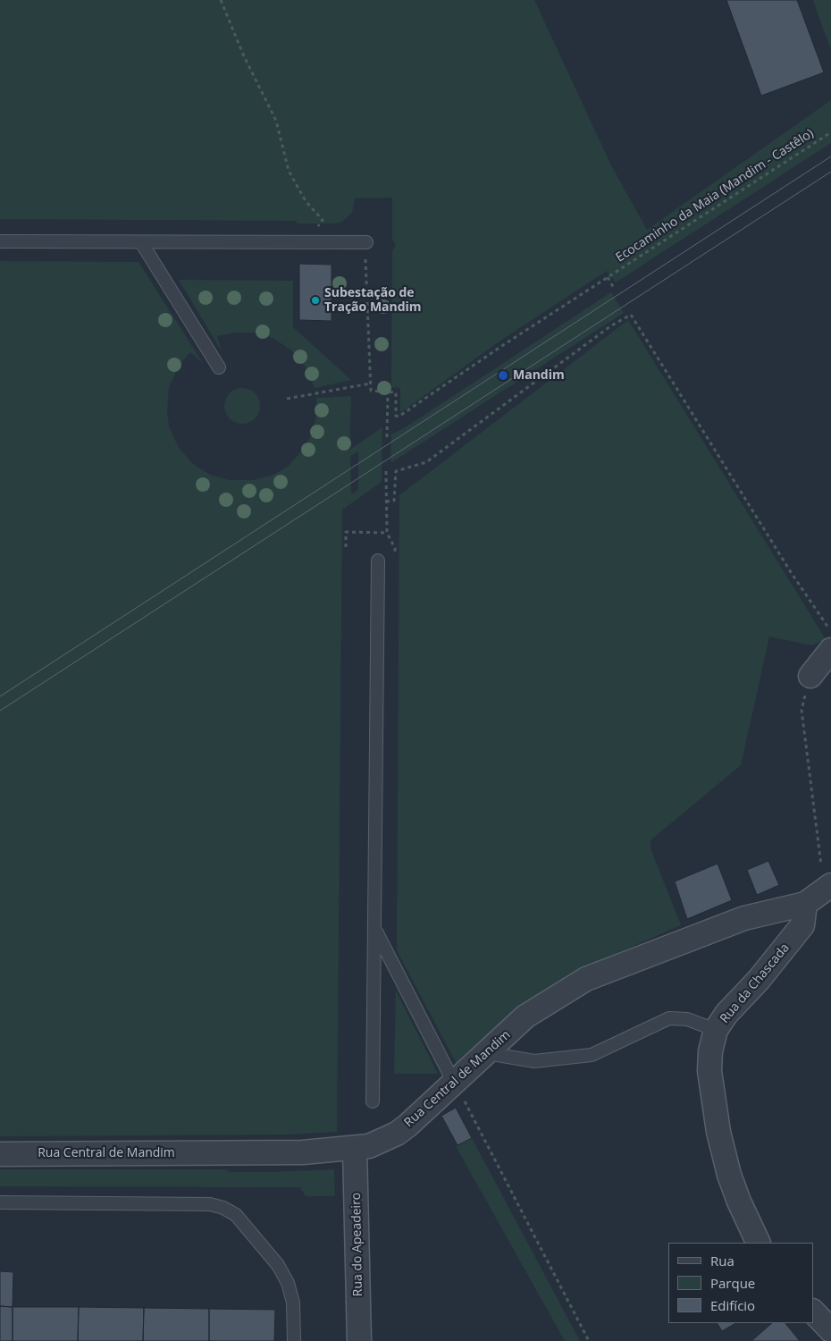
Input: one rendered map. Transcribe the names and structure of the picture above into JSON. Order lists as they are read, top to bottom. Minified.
{"streets":{"street":["Rua da Chascada","Rua Central de Mandim","Rua do Apeadeiro"],"path":["Ecocaminho da Maia (Mandim - Castêlo)"]},"crossings":[["Rua da Chascada","Rua Central de Mandim"],["Rua Central de Mandim","Rua do Apeadeiro"]],"places":["Subestação de Tração Mandim","Mandim"],"legend":["Rua","Parque","Edifício"]}
